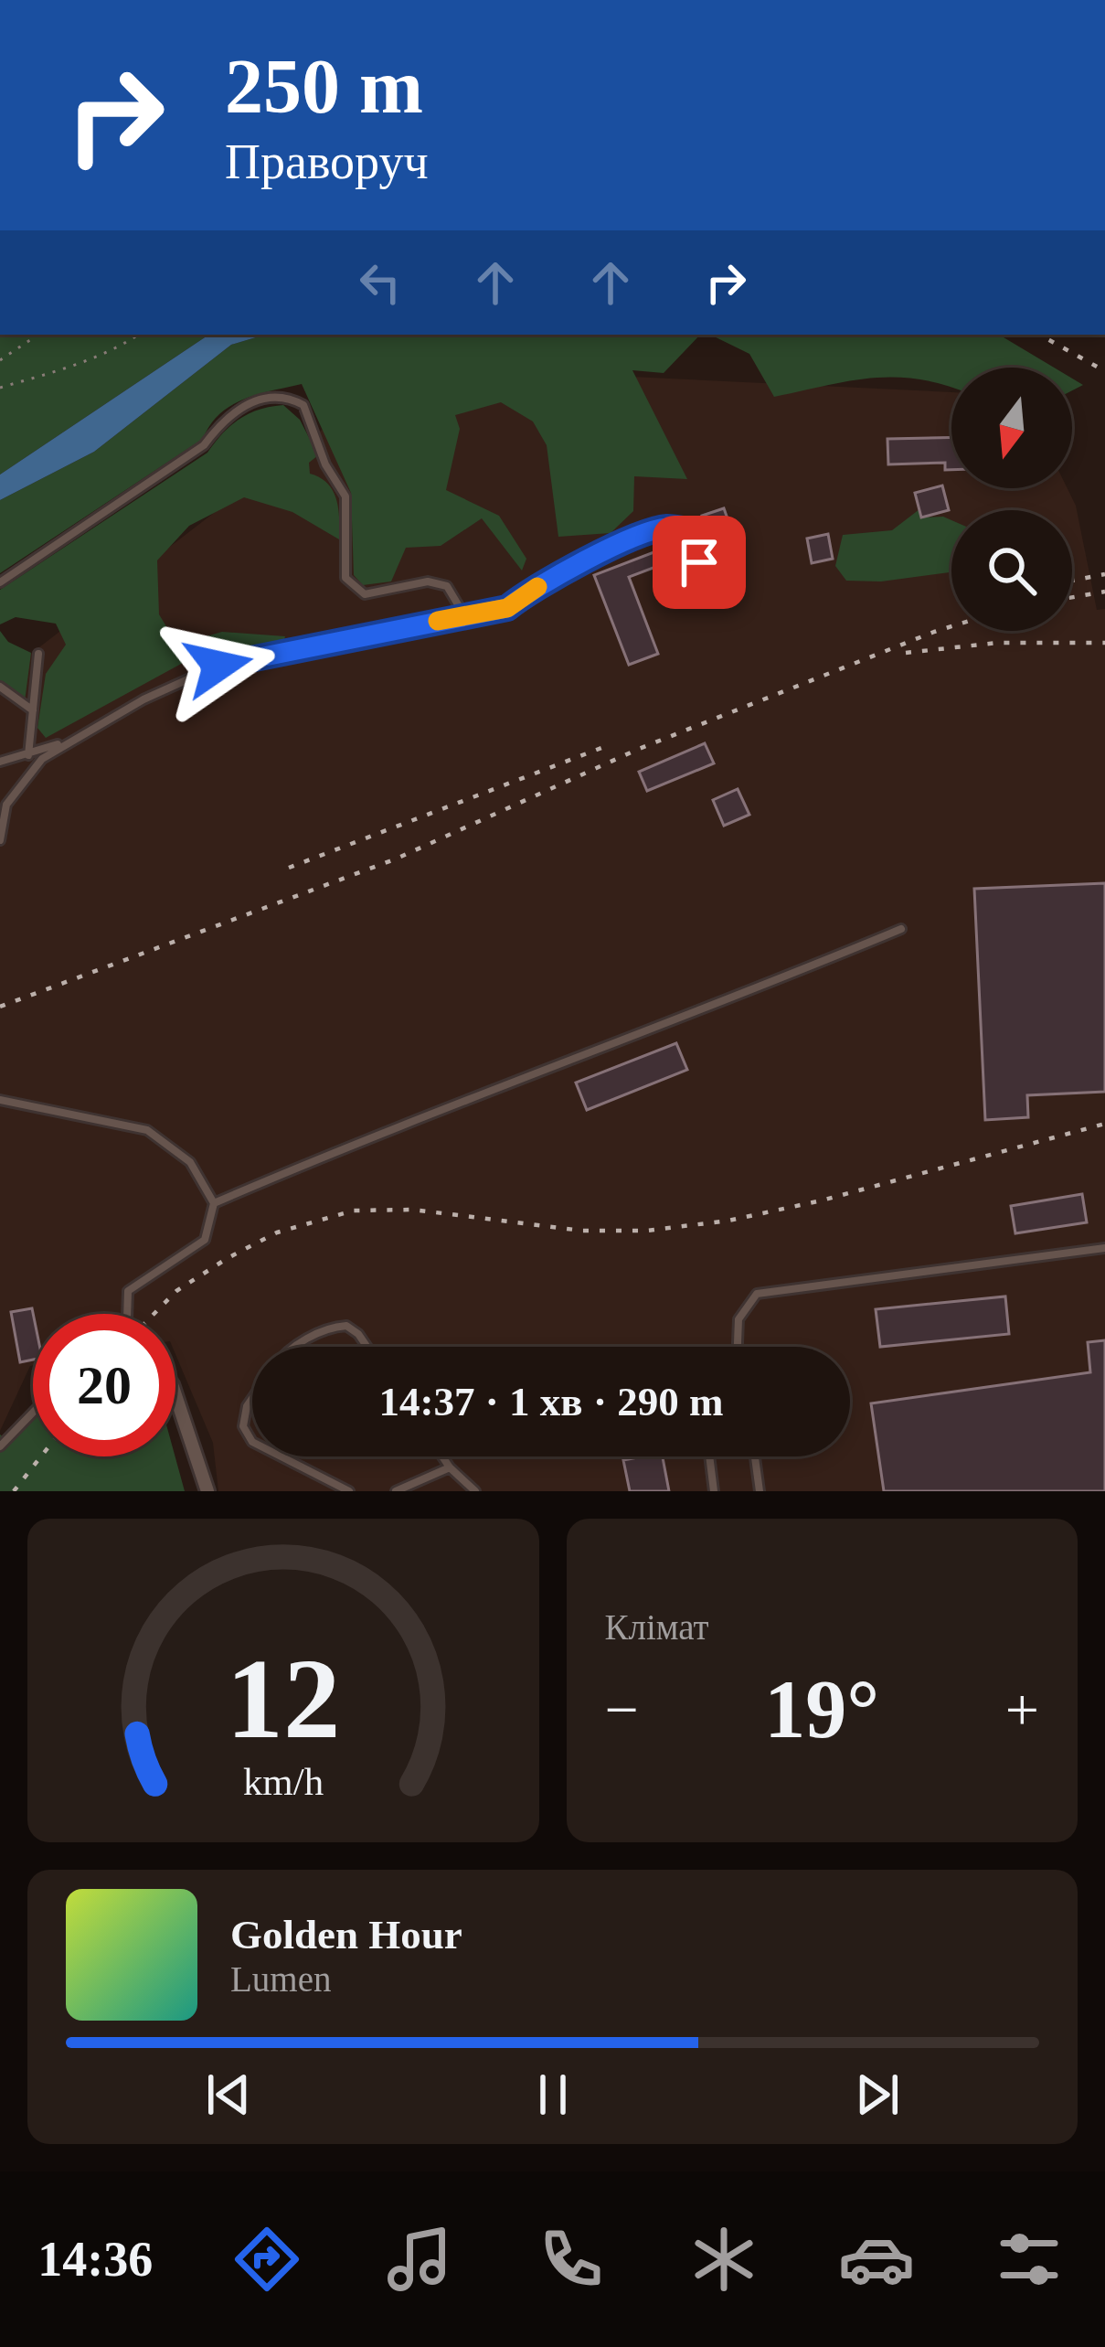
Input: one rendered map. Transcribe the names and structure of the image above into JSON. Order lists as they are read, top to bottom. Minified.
{"north":"bottom","page":{"turn":["250 m","Праворуч"],"limit":"20","trip":"14:37 · 1 хв · 290 m","tile":"Клімат","heat":["−","19°","+"],"song":["Golden Hour","Lumen"],"tabs":"14:36","gauge":["12","km/h"]}}
